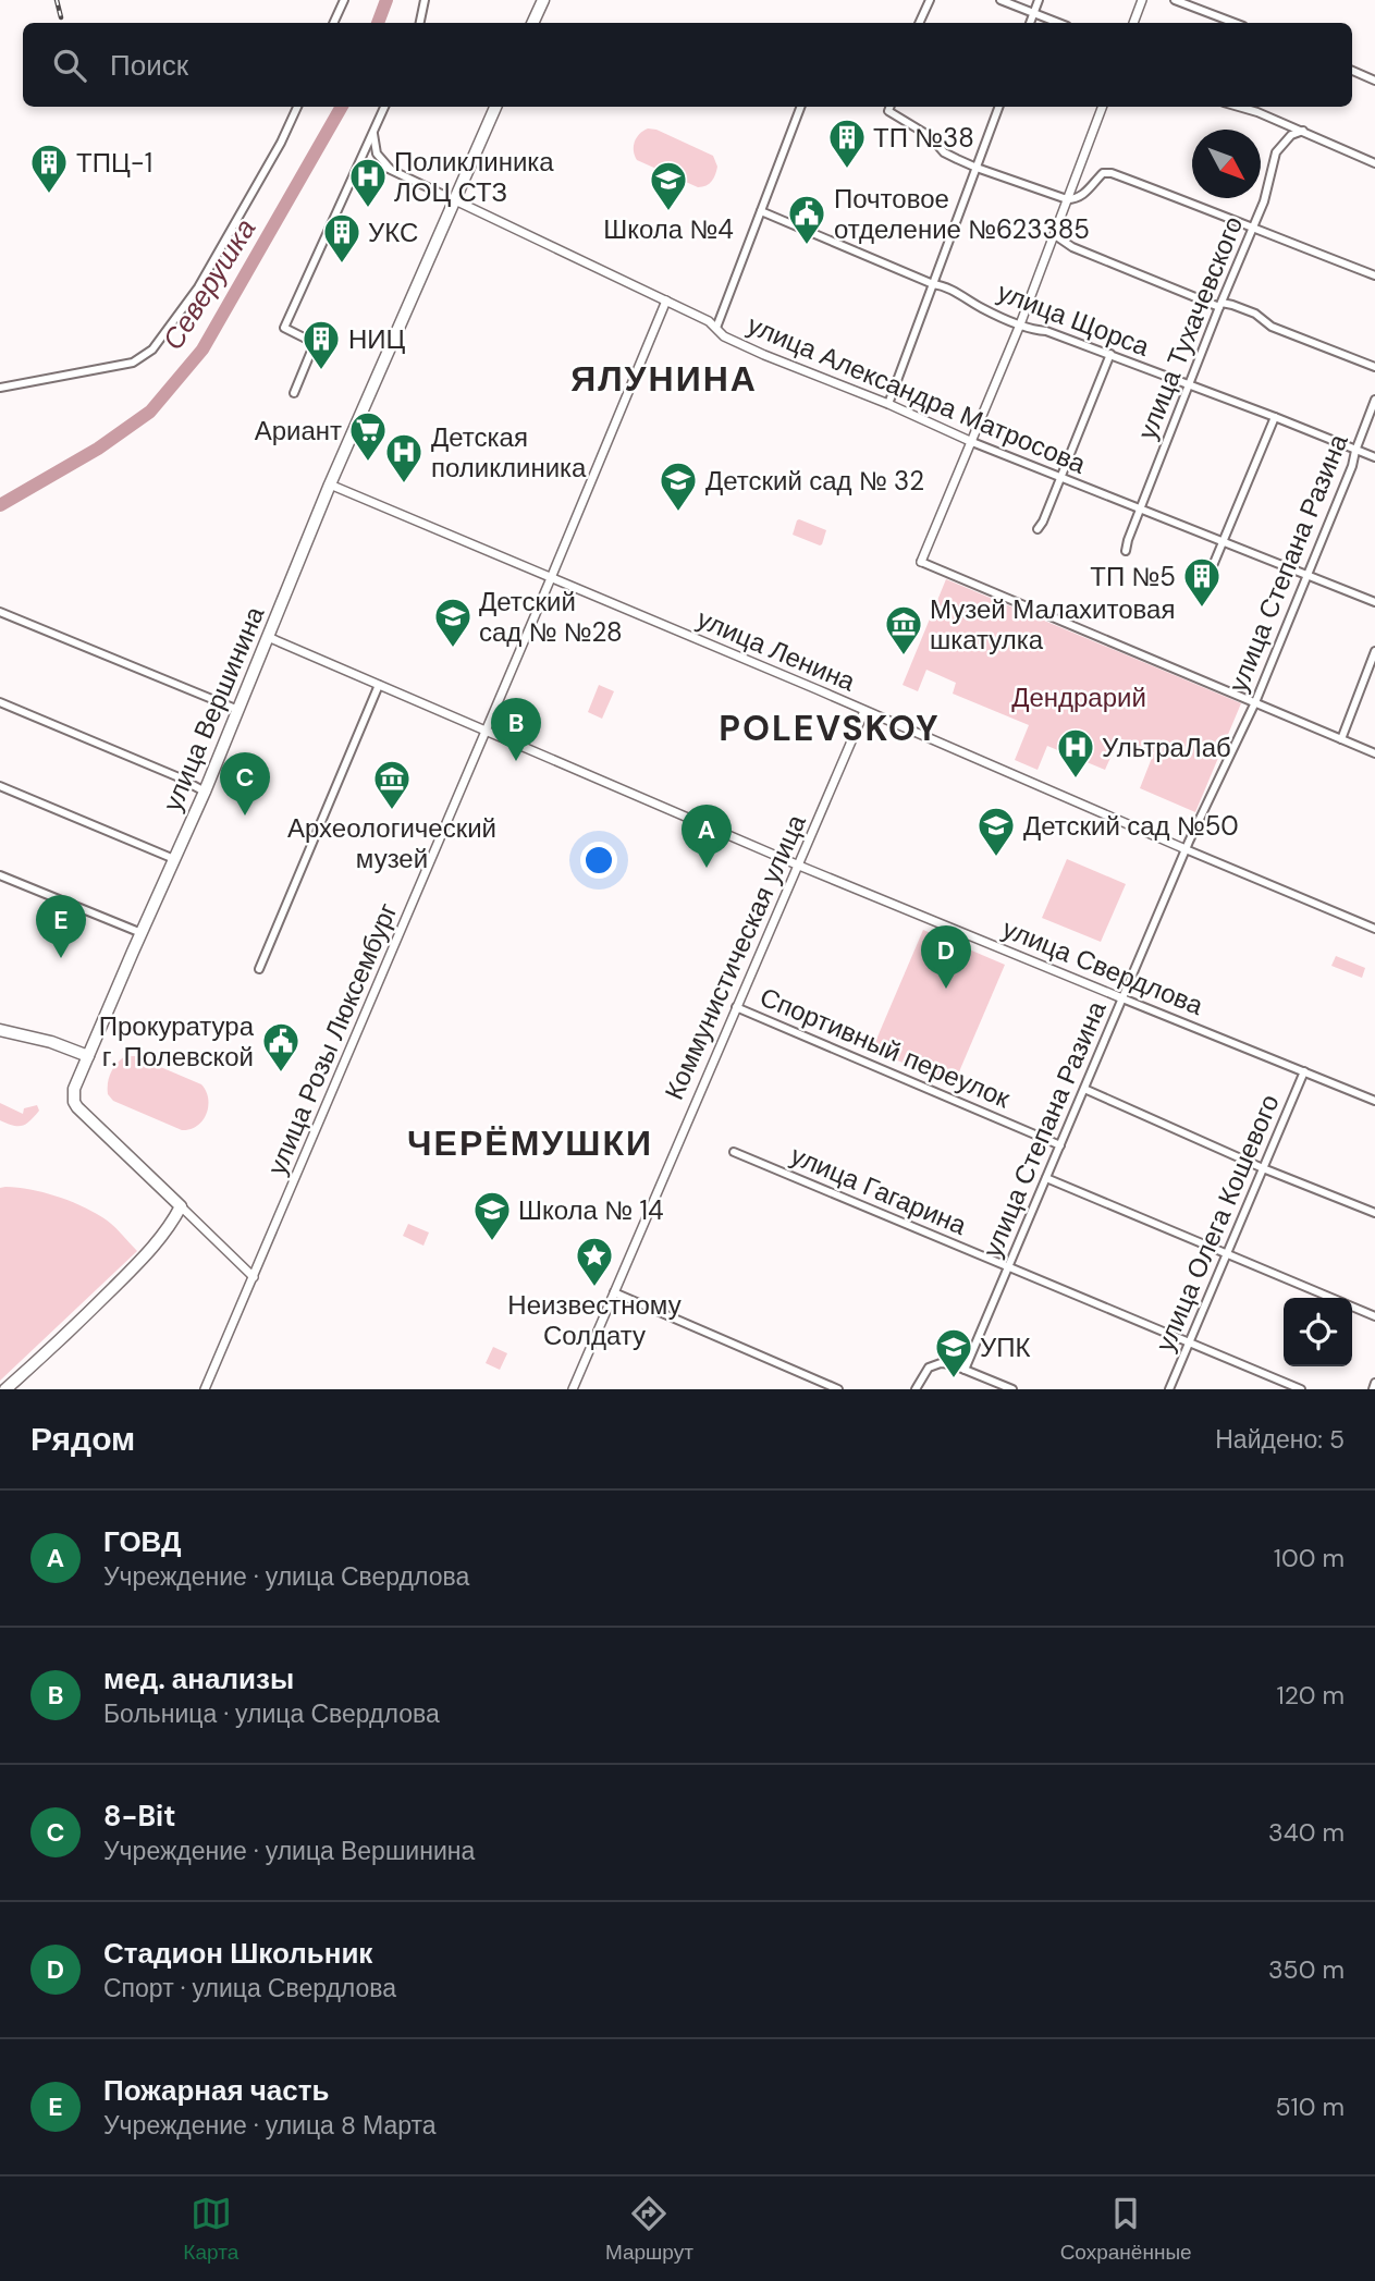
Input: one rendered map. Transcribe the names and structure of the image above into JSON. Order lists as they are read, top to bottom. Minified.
{"streets":{"main road":["улица Вершинина"],"street":["улица Щорса","улица Тухачевского","улица Александра Матросова","улица Степана Разина","улица Ленина","Коммунистическая улица","улица Свердлова","улица Розы Люксембург","Спортивный переулок","улица Гагарина","улица Олега Кошевого"]},"crossings":[["улица Щорса","улица Тухачевского"],["улица Щорса","улица Степана Разина"],["улица Тухачевского","улица Александра Матросова"],["улица Александра Матросова","улица Степана Разина"],["улица Александра Матросова","улица Вершинина"],["улица Александра Матросова","улица Розы Люксембург"],["улица Степана Разина","улица Ленина"],["улица Степана Разина","улица Свердлова"],["улица Степана Разина","Спортивный переулок"],["улица Степана Разина","улица Гагарина"],["улица Ленина","улица Вершинина"],["улица Ленина","Коммунистическая улица"],["улица Ленина","улица Розы Люксембург"],["улица Вершинина","улица Свердлова"],["улица Вершинина","улица Розы Люксембург"],["Коммунистическая улица","улица Свердлова"],["Коммунистическая улица","Спортивный переулок"],["улица Свердлова","улица Розы Люксембург"],["улица Свердлова","улица Олега Кошевого"],["улица Гагарина","улица Олега Кошевого"]],"districts":["ЯЛУНИНА","POLEVSKOY","ЧЕРЁМУШКИ"],"water":["Северушка"],"parks":["Дендрарий"],"places":{"building":["ТП №38","ТПЦ-1","УКС","НИЦ","ТП №5"],"hospital":["Поликлиника ЛОЦ СТЗ","Детская поликлиника","УльтраЛаб"],"school or university":["Школа №4","Детский сад № 32","Детский сад № №28","Детский сад №50","Школа № 14","УПК"],"public building":["Почтовое отделение №623385","Прокуратура г. Полевской"],"supermarket":["Ариант"],"museum":["Музей Малахитовая шкатулка","Археологический музей"],"place":["Неизвестному Солдату"]},"north":"bottom right","page":{"search":"Поиск","pins":["B","C","A","E","D"],"heading":["Рядом","Найдено: 5"],"list":[{"mark":"A","name":"ГОВД","note":"Учреждение · улица Свердлова","value":"100 m"},{"mark":"B","name":"мед. анализы","note":"Больница · улица Свердлова","value":"120 m"},{"mark":"C","name":"8-Bit","note":"Учреждение · улица Вершинина","value":"340 m"},{"mark":"D","name":"Стадион Школьник","note":"Спорт · улица Свердлова","value":"350 m"},{"mark":"E","name":"Пожарная часть","note":"Учреждение · улица 8 Марта","value":"510 m"}],"nav":["Карта","Маршрут","Сохранённые"]}}
